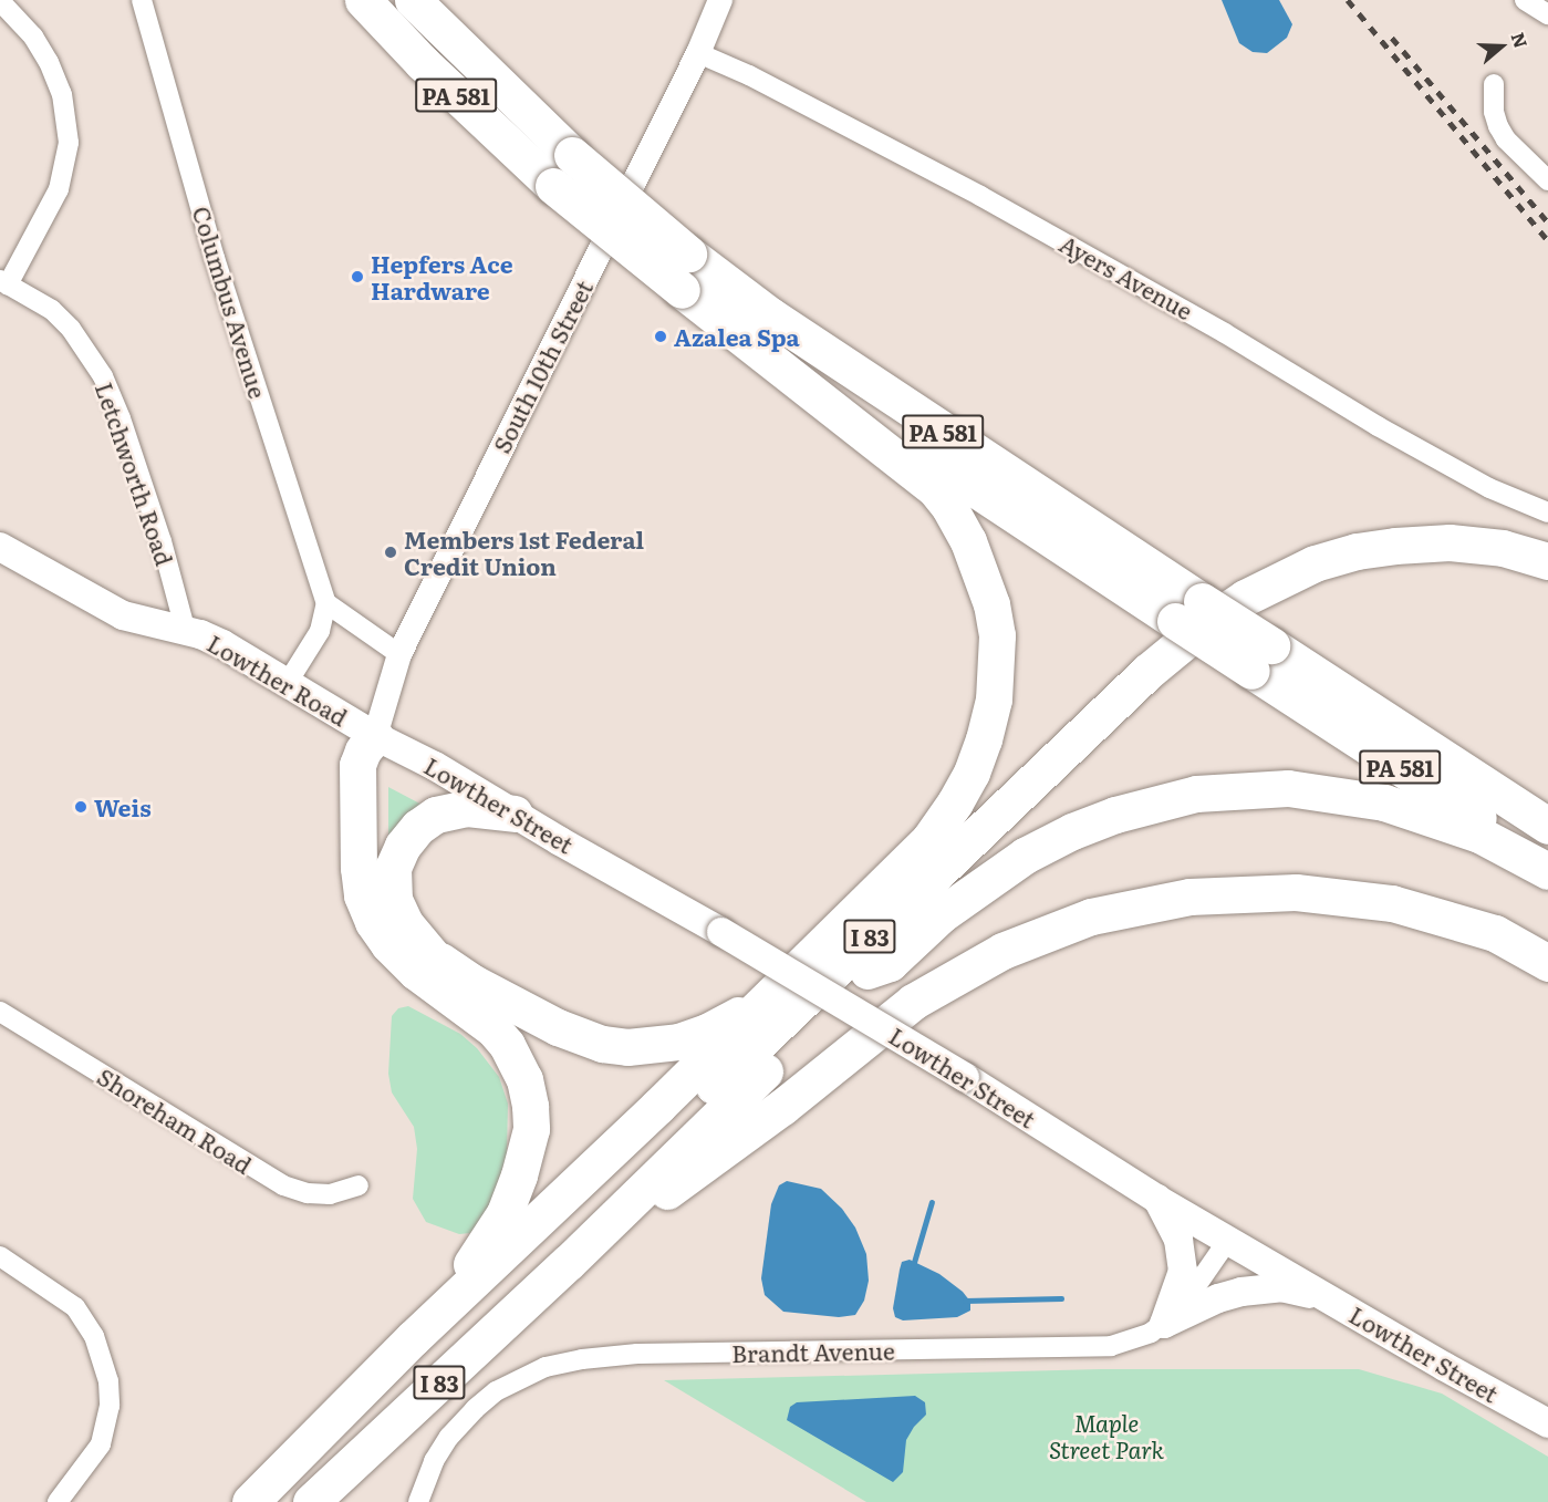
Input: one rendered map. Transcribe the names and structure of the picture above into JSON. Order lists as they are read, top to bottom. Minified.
{"streets":{"highway":["PA 581","I 83"],"main road":["Lowther Road","Lowther Street"],"street":["Ayers Avenue","Columbus Avenue","South 10th Street","Letchworth Road","Shoreham Road","Brandt Avenue"]},"crossings":[["Ayers Avenue","South 10th Street"],["South 10th Street","Lowther Road"],["South 10th Street","Lowther Street"],["Letchworth Road","Lowther Road"],["Lowther Road","Lowther Street"],["Lowther Street","Brandt Avenue"]],"parks":["Maple Street Park"],"places":["Hepfers Ace Hardware","Azalea Spa","Members 1st Federal Credit Union","Weis"],"north":"right"}
